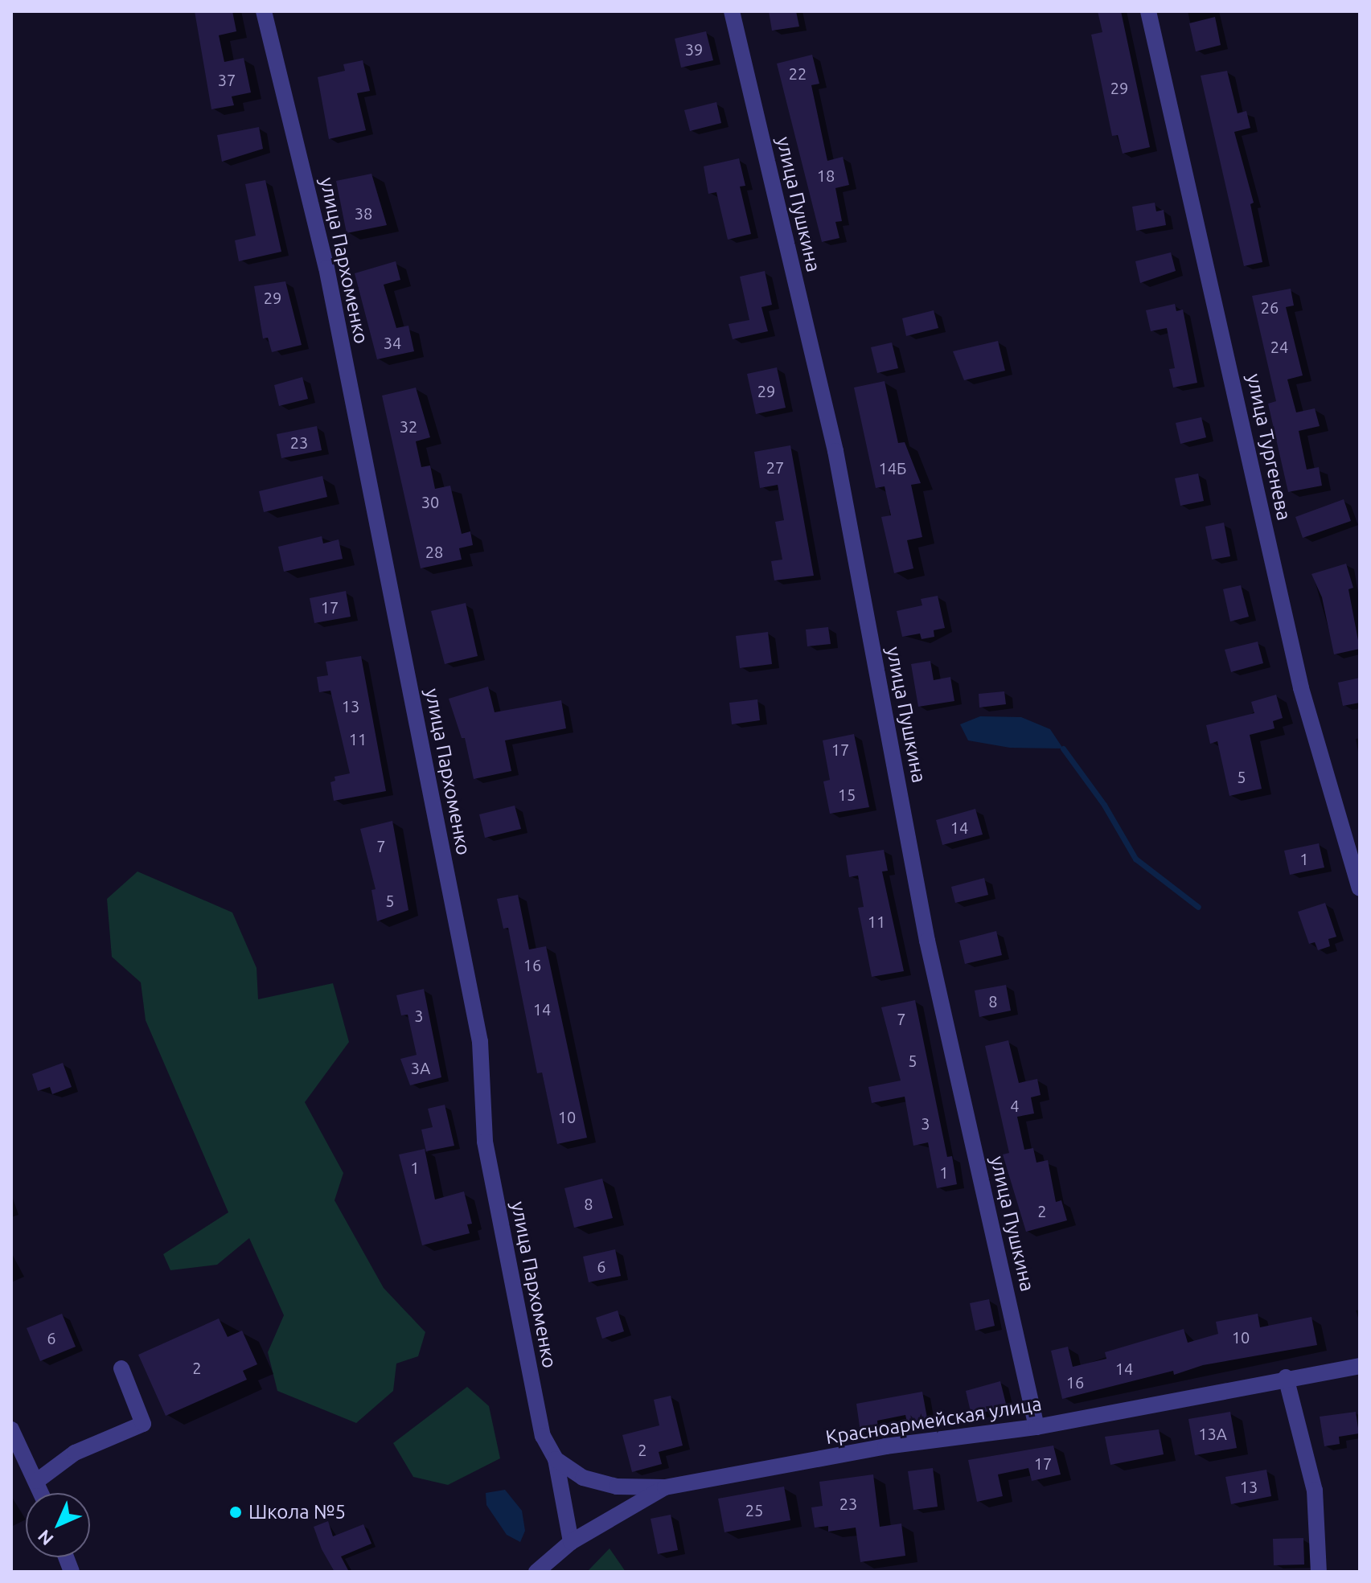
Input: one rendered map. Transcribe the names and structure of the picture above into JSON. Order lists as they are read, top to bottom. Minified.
{"streets":{"street":["улица Пушкина","улица Пархоменко","улица Тургенева","Красноармейская улица"]},"crossings":[["улица Пушкина","Красноармейская улица"],["улица Пархоменко","Красноармейская улица"]],"places":["Школа №5"],"house_numbers":["39","22","37","29","18","38","29","26","34","24","29","32","23","27","14Б","30","28","17","13","11","17","5","15","14","7","1","5","11","16","8","14","3","7","5","3А","4","10","3","1","1","8","2","6","10","6","2","14","16","13А","2","17","13","23","25"],"north":"bottom left"}
